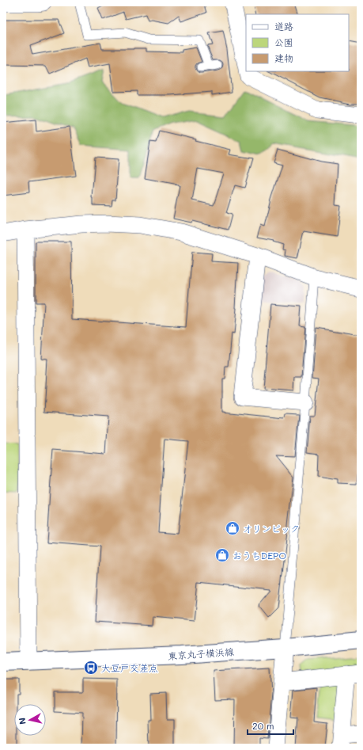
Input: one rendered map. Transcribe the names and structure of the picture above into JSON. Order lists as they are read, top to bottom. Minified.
{"streets":{"main road":["東京丸子横浜線"]},"places":{"shop":["オリンピック","おうちDEPO"],"bus stop":["大豆戸交差点"]},"legend":["道路","公園","建物"],"scale_bar":"20 m","north":"left"}
